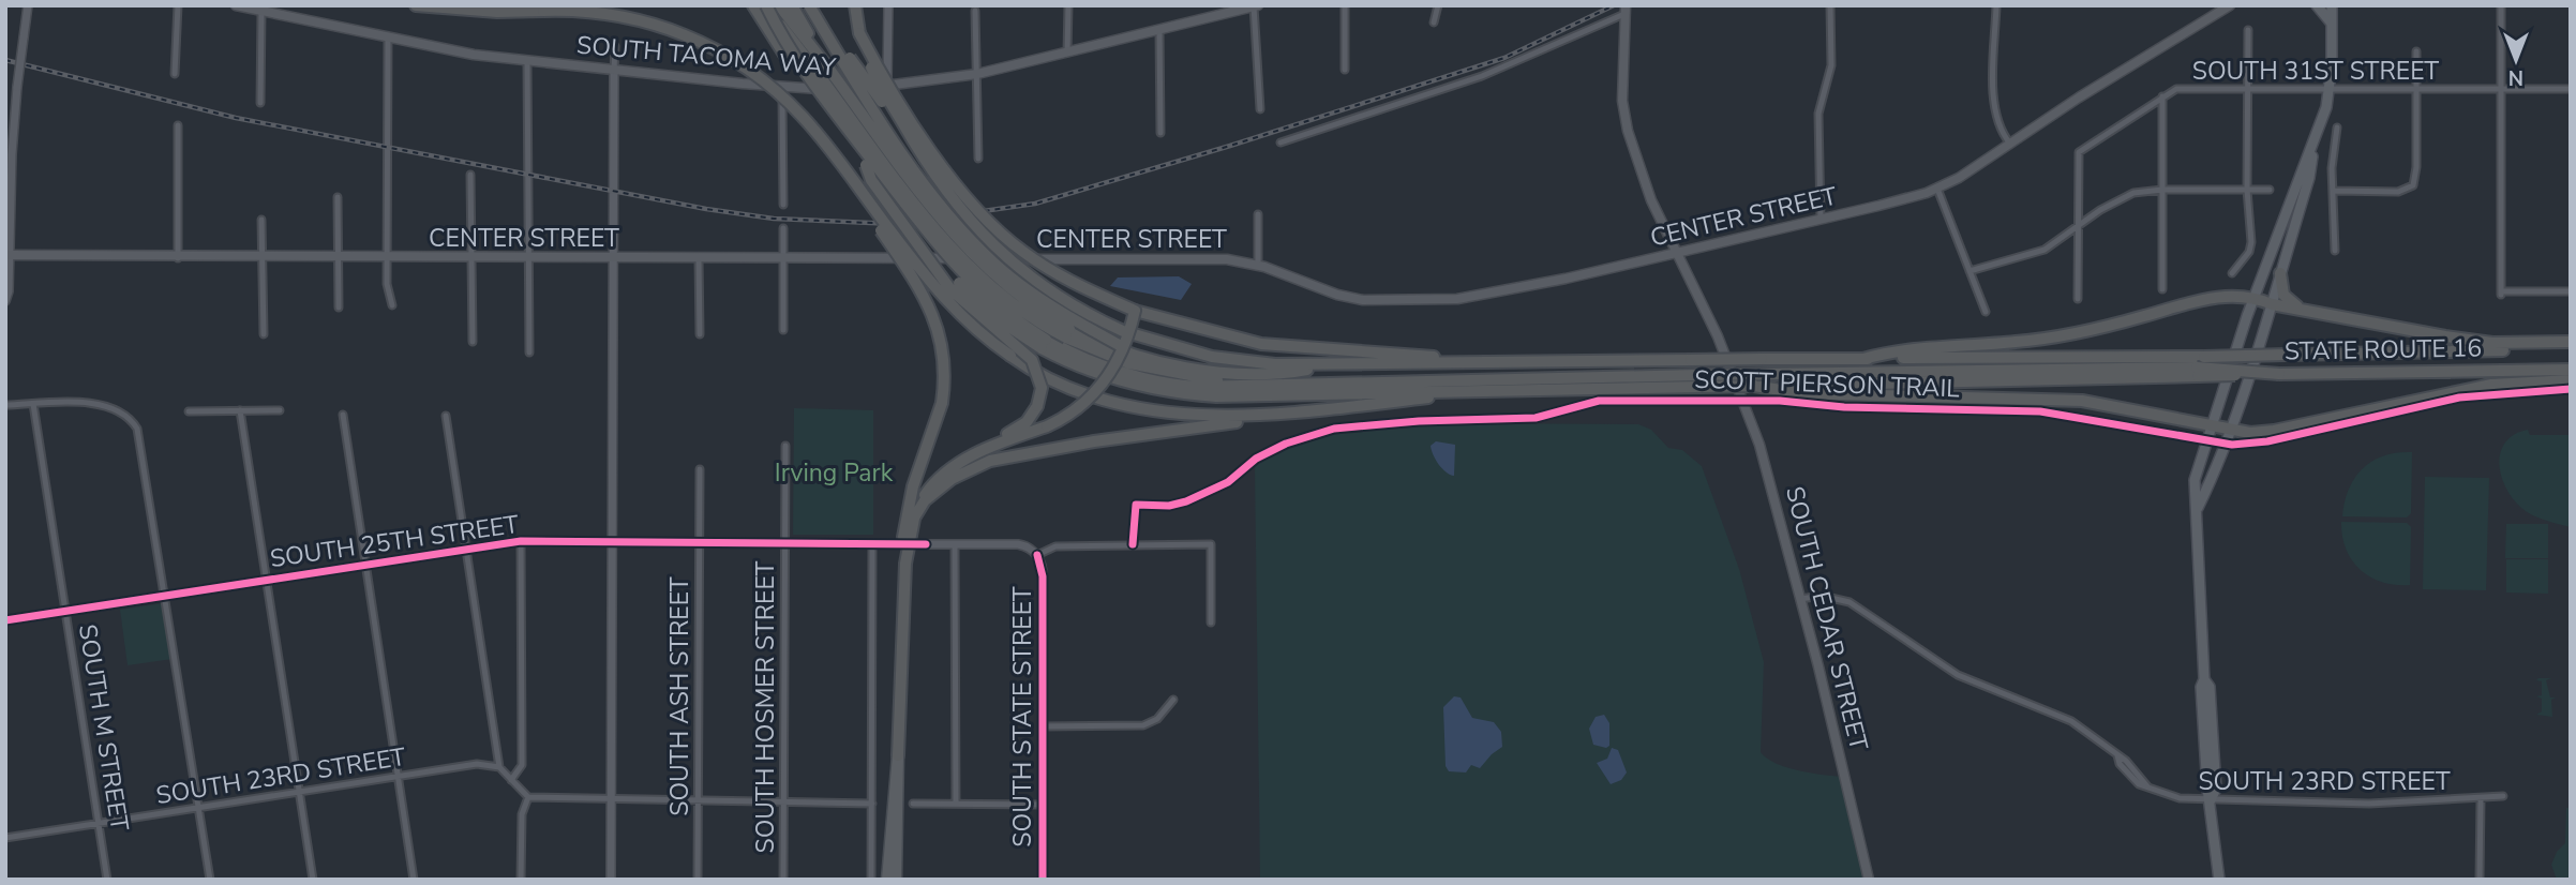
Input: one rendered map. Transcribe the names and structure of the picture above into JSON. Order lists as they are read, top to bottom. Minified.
{"streets":{"highway":["STATE ROUTE 16"],"main road":["SOUTH TACOMA WAY","CENTER STREET","SOUTH CEDAR STREET"],"street":["SOUTH 31ST STREET","SOUTH 25TH STREET","SOUTH ASH STREET","SOUTH HOSMER STREET","SOUTH STATE STREET","SOUTH M STREET","SOUTH 23RD STREET"],"cycle path":["SCOTT PIERSON TRAIL"]},"crossings":[["CENTER STREET","SOUTH CEDAR STREET"],["SOUTH 25TH STREET","SOUTH ASH STREET"],["SOUTH 25TH STREET","SOUTH HOSMER STREET"],["SOUTH 25TH STREET","SOUTH STATE STREET"],["SOUTH 25TH STREET","SOUTH M STREET"],["SOUTH CEDAR STREET","SOUTH 23RD STREET"],["SOUTH M STREET","SOUTH 23RD STREET"]],"parks":["Irving Park"],"north":"bottom"}
